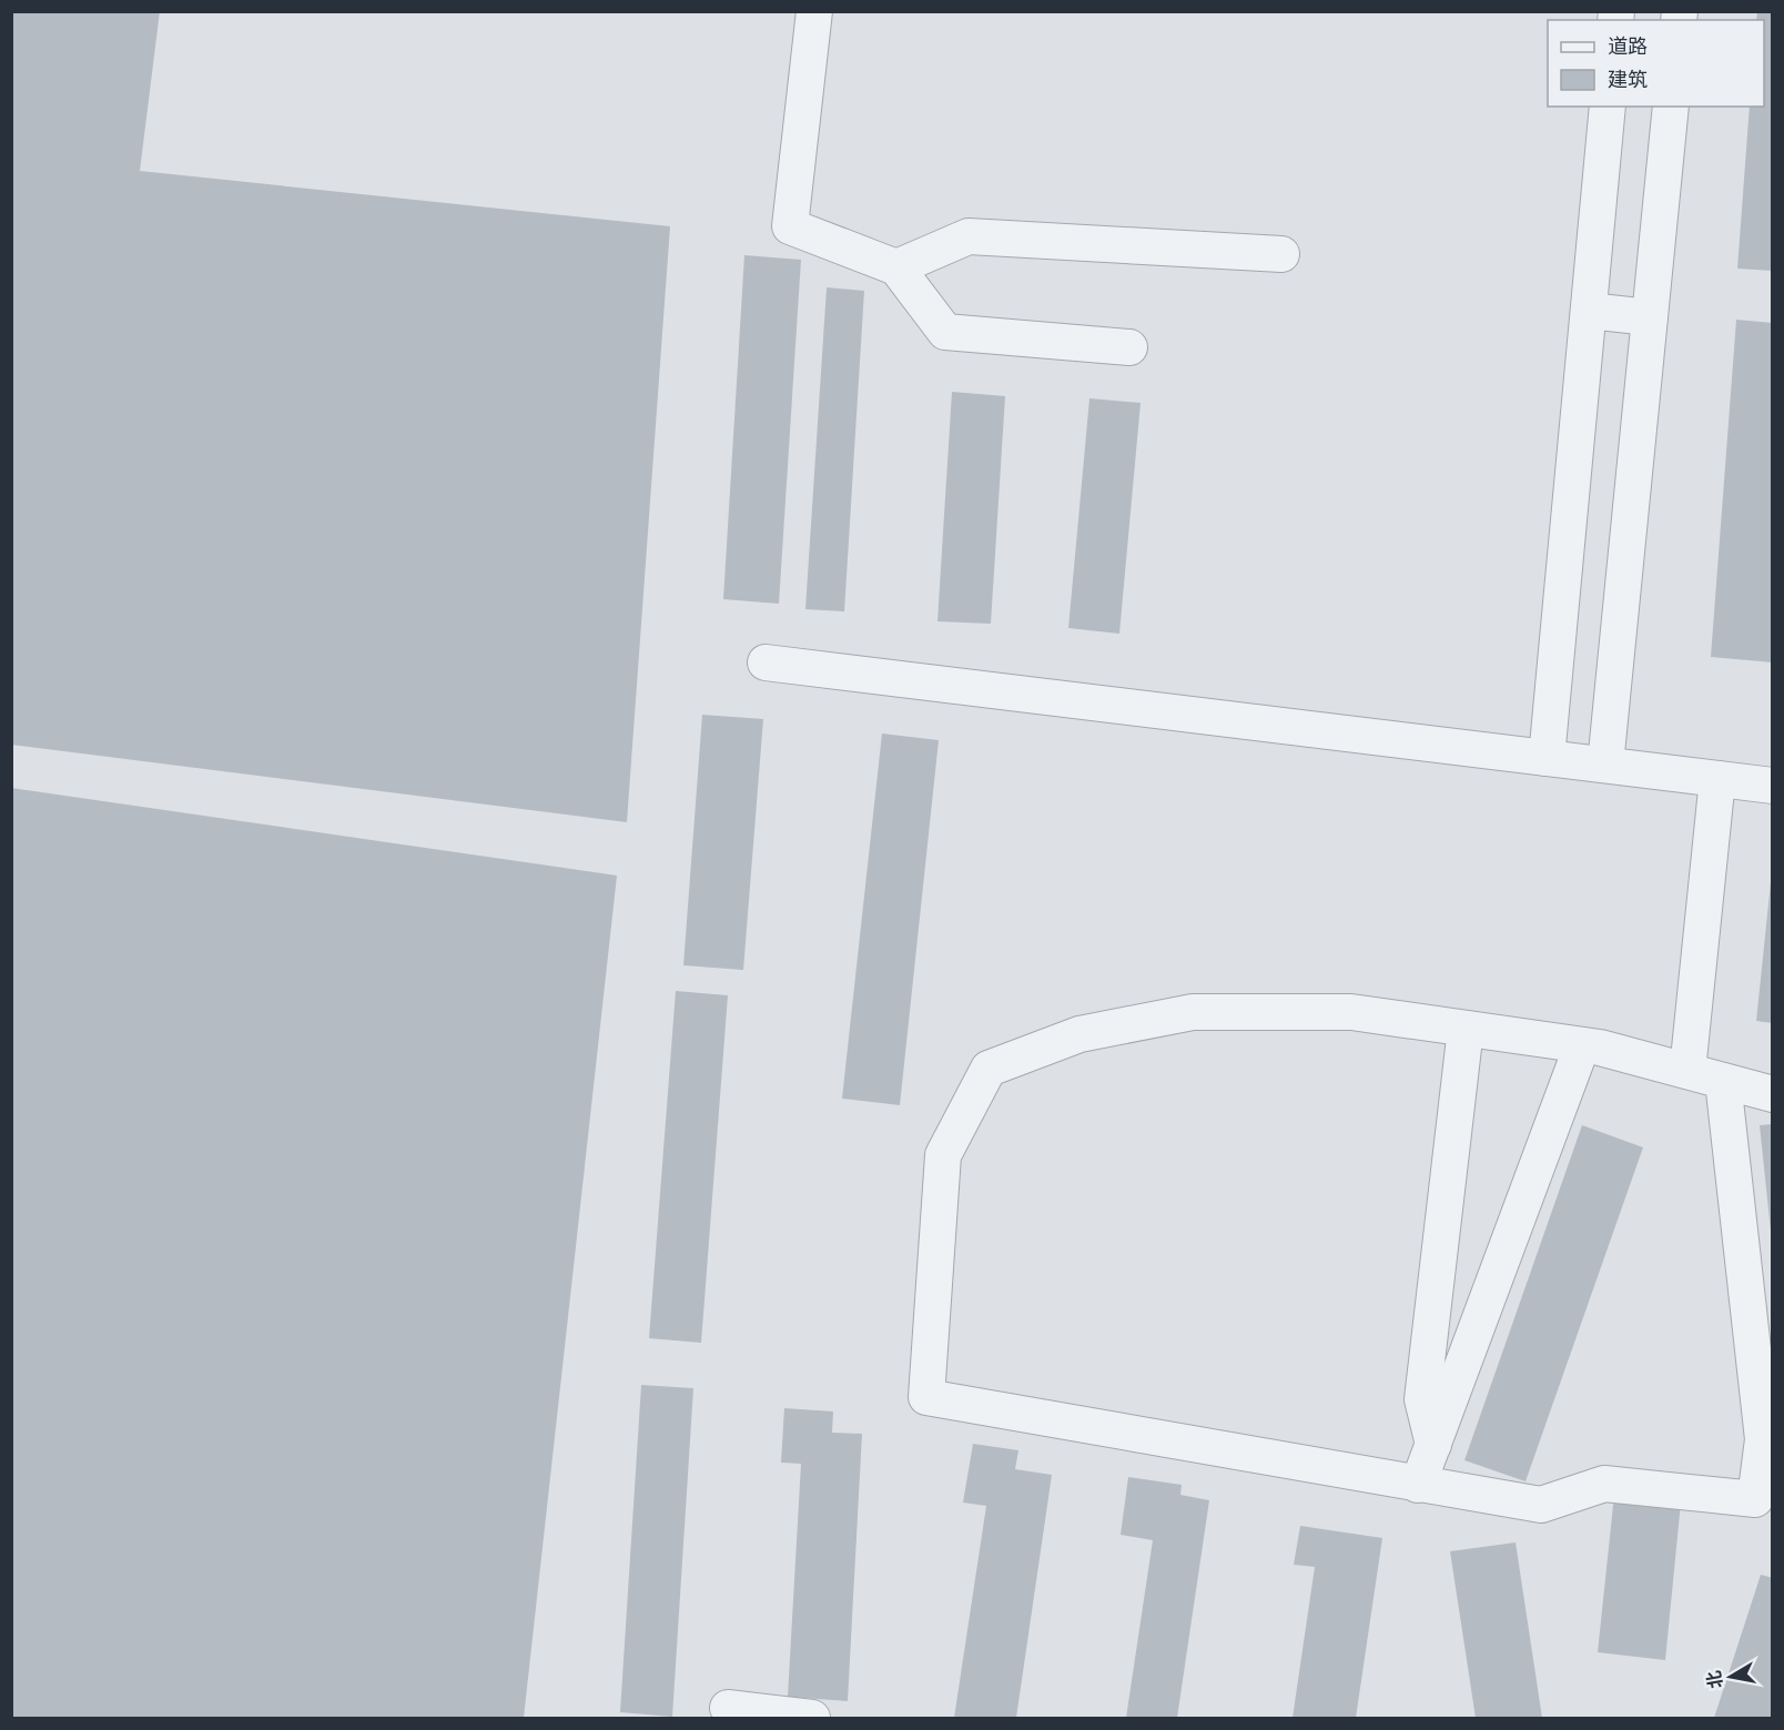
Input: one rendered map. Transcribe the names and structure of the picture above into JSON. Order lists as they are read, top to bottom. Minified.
{"legend":["道路","建筑"],"north":"left"}
